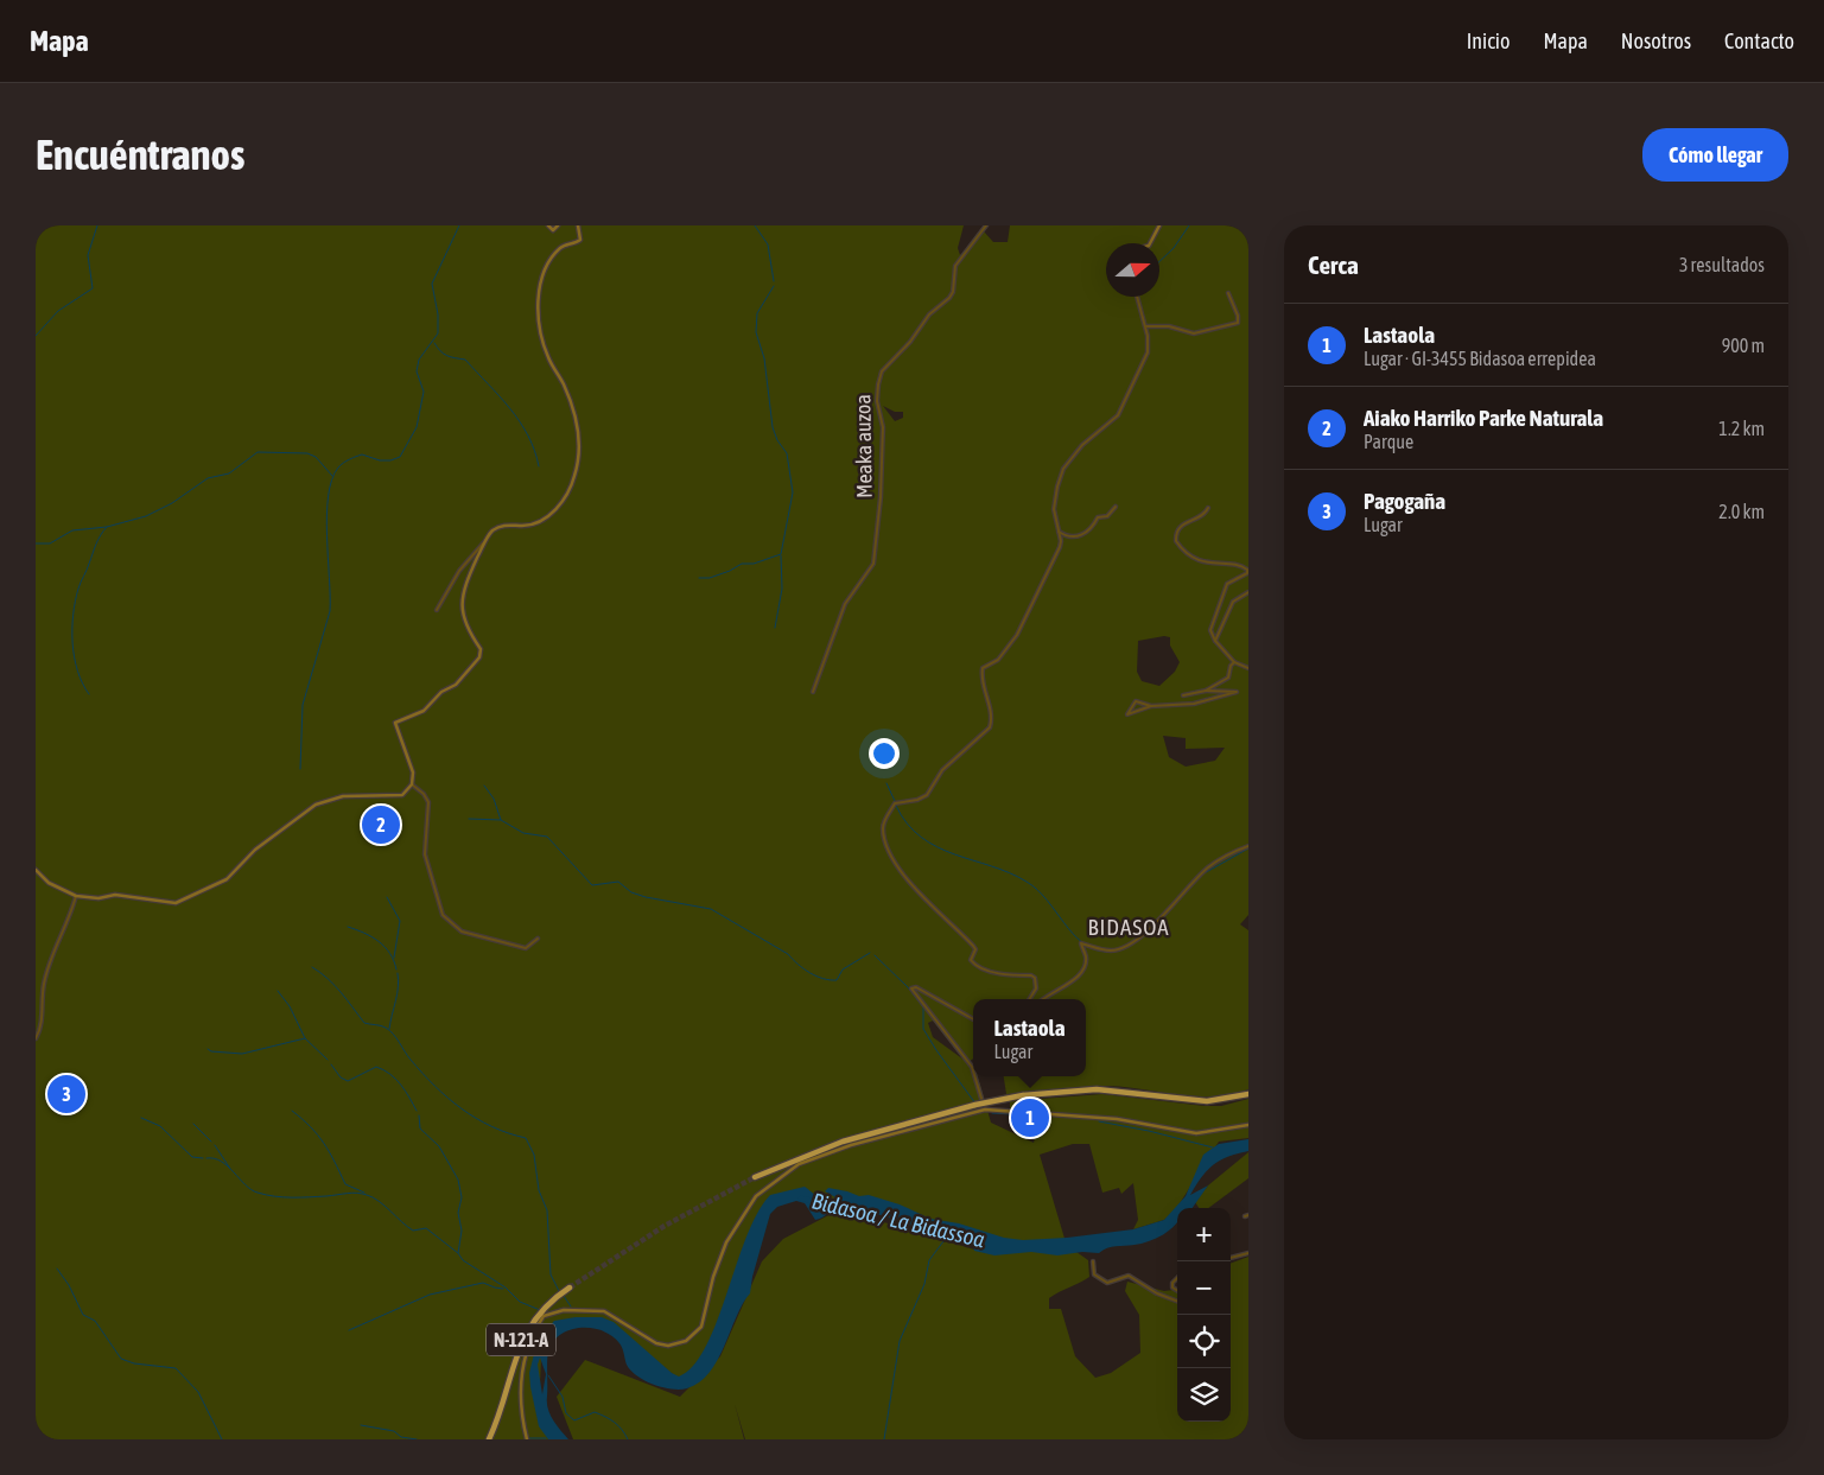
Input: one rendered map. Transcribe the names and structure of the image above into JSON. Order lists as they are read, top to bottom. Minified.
{"streets":{"highway":["N-121-A"],"street":["Meaka auzoa"]},"districts":["BIDASOA"],"water":["Bidasoa / La Bidassoa"],"north":"right","page":{"header":"Mapa","nav":["Inicio","Mapa","Nosotros","Contacto"],"buttons":"Cómo llegar","title":"Encuéntranos","heading":["Cerca","3 resultados"],"list":[{"mark":"1","name":"Lastaola","note":"Lugar · GI-3455 Bidasoa errepidea","value":"900 m"},{"mark":"2","name":"Aiako Harriko Parke Naturala","note":"Parque","value":"1.2 km"},{"mark":"3","name":"Pagogaña","note":"Lugar","value":"2.0 km"}],"pins":["2","3","1"],"popup":["Lastaola","Lugar"],"map_buttons":["+","−"]}}
